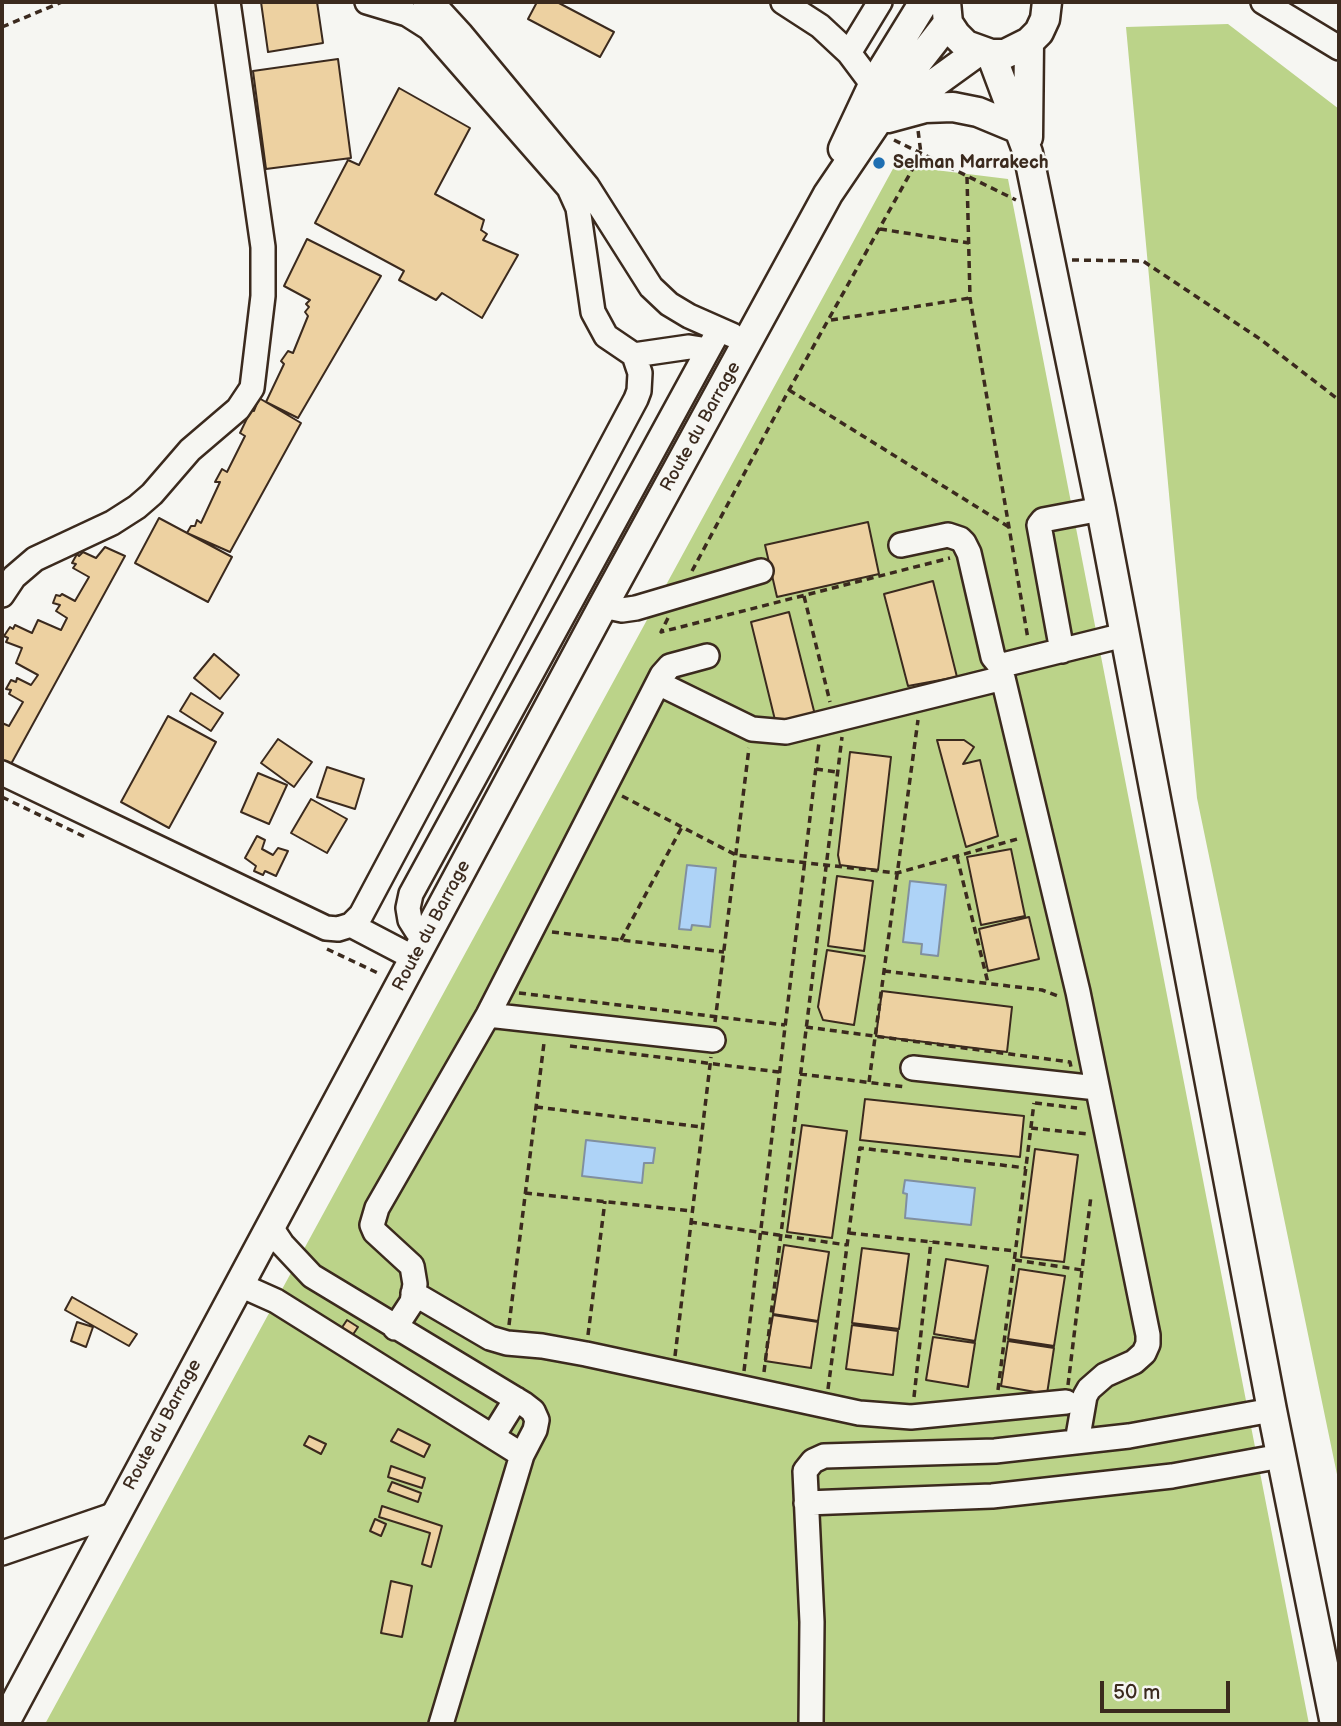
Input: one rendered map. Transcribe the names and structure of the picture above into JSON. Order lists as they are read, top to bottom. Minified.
{"streets":{"main road":["Route du Barrage"]},"places":["Selman Marrakech"],"scale_bar":"50 m"}
